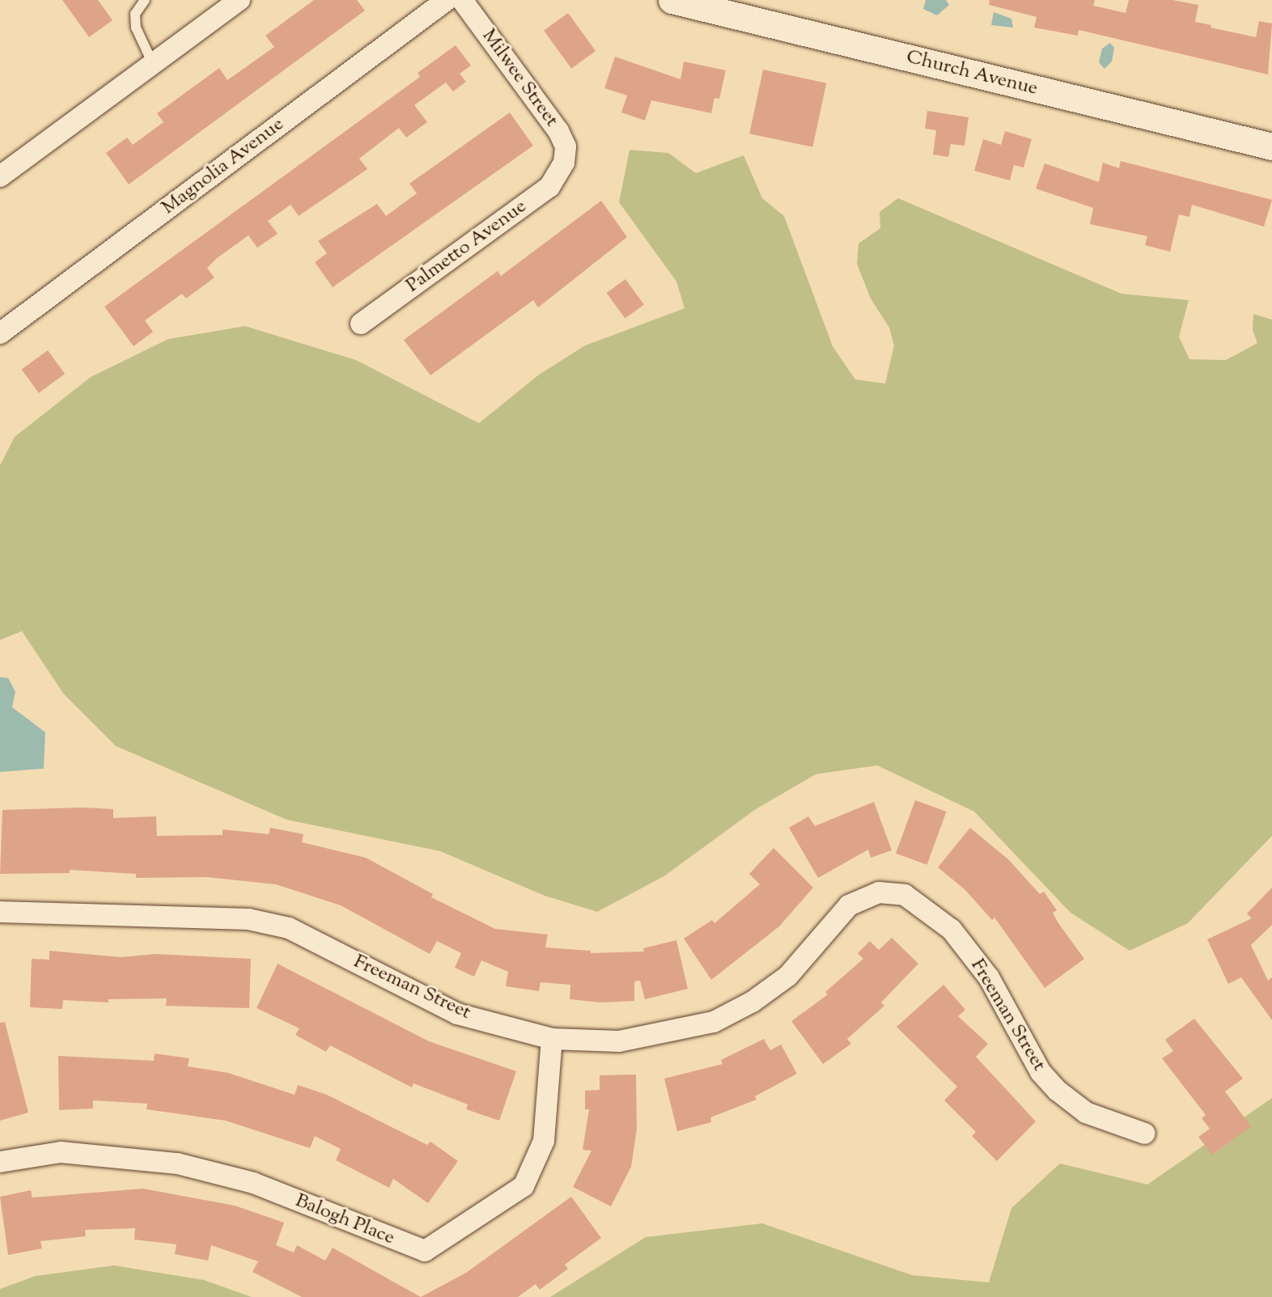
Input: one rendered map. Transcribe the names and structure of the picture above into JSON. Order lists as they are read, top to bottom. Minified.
{"streets":{"street":["Church Avenue","Milwee Street","Magnolia Avenue","Palmetto Avenue","Freeman Street","Balogh Place"]},"crossings":[["Milwee Street","Palmetto Avenue"],["Freeman Street","Balogh Place"]]}
